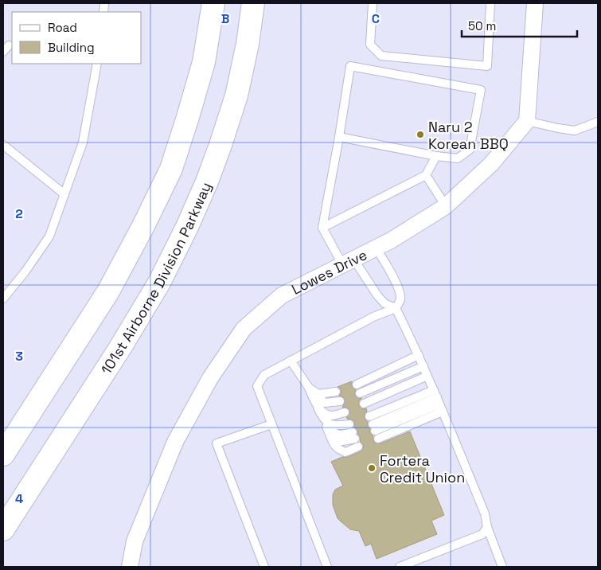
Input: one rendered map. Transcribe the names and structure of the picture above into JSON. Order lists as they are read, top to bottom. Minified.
{"streets":{"highway":["101st Airborne Division Parkway"],"street":["Lowes Drive"]},"places":["Naru 2 Korean BBQ","Fortera Credit Union"],"legend":["Road","Building"],"scale_bar":"50 m","grid":{"columns":["B","C"],"rows":["2","3","4"]}}
